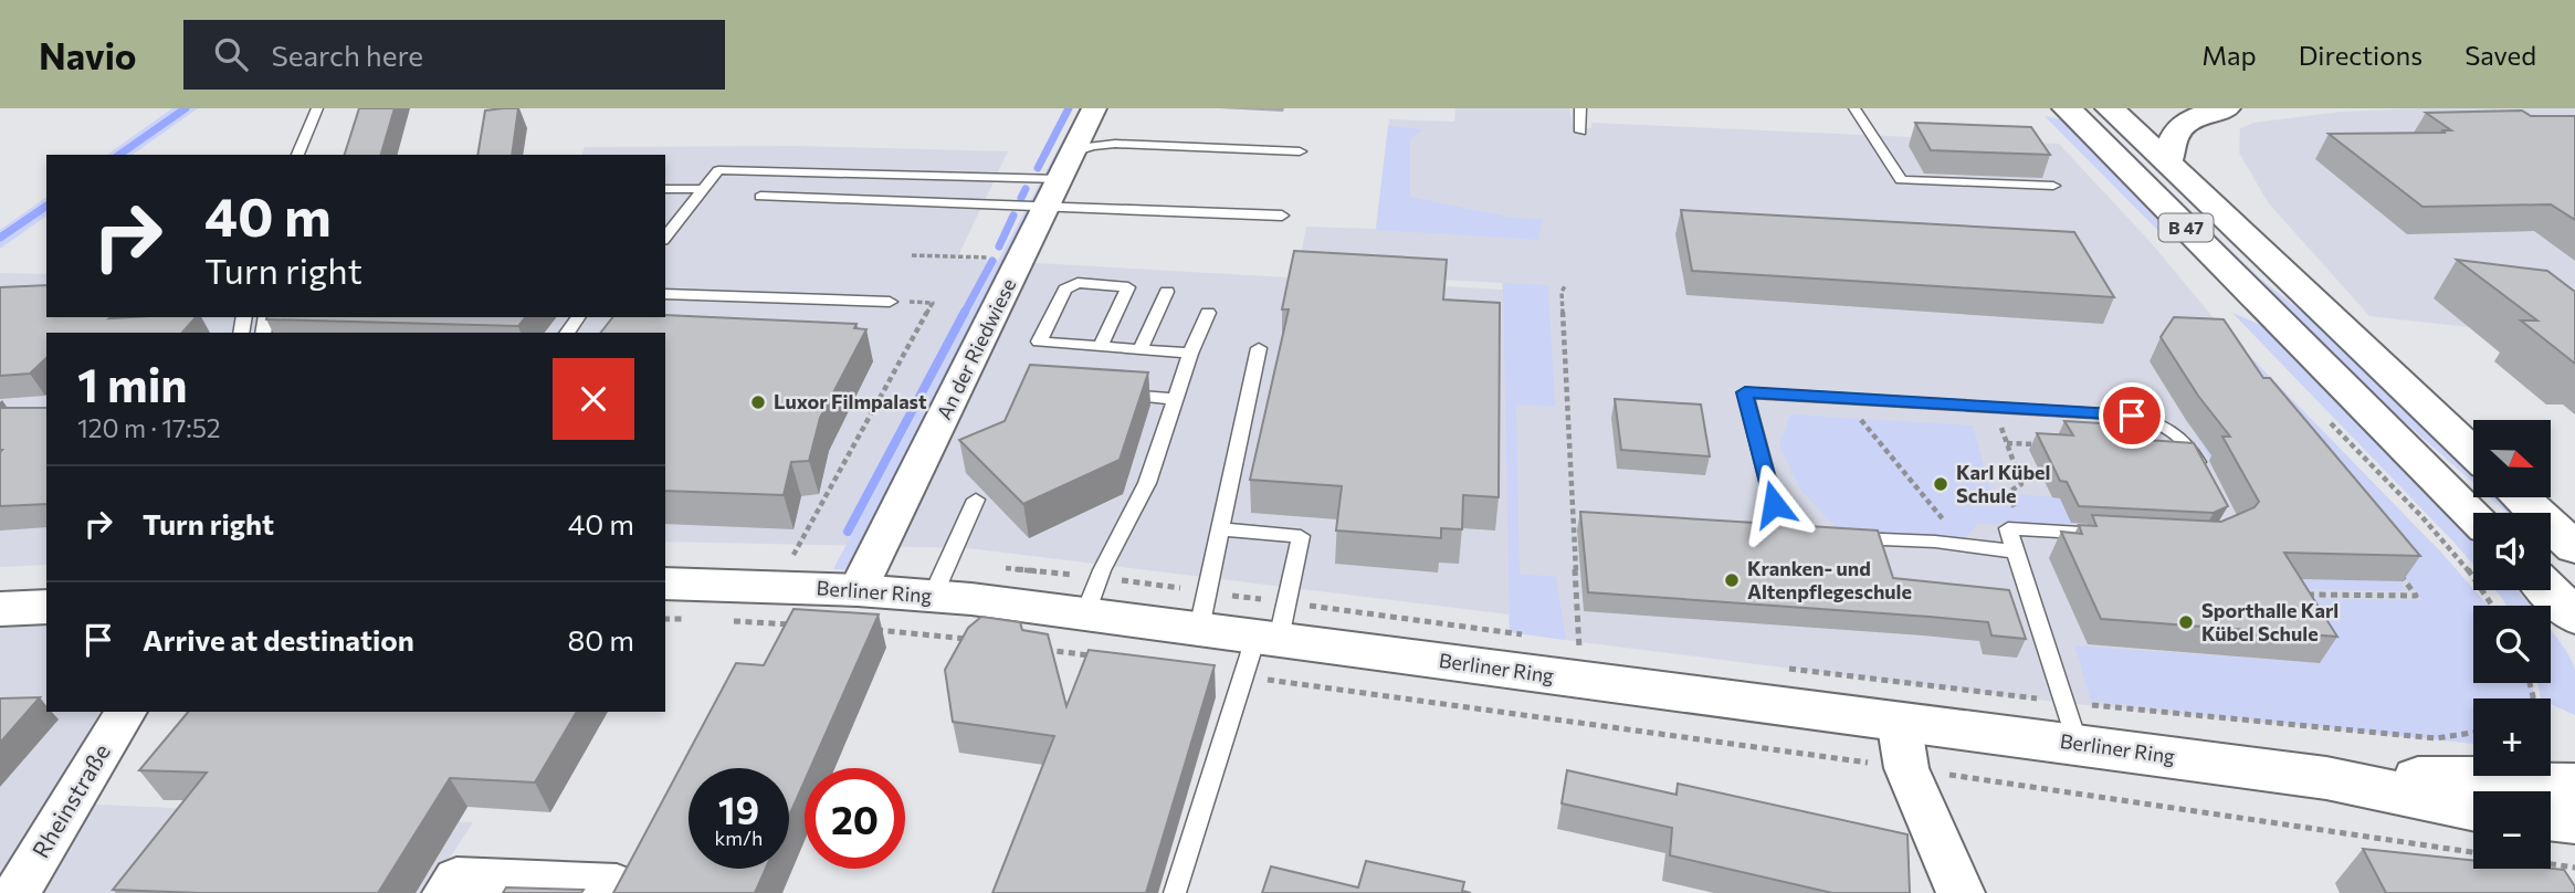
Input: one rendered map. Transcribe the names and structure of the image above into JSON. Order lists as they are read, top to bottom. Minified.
{"streets":{"main road":["B 47","Berliner Ring"],"street":["An der Riedwiese","Rheinstraße"]},"crossings":[["An der Riedwiese","Berliner Ring"]],"places":["Luxor Filmpalast","Karl Kübel Schule","Kranken- und Altenpflegeschule","Sporthalle Karl Kübel Schule"],"north":"right","page":{"header":"Navio","search":"Search here","nav":["Map","Directions","Saved"],"turn":["40 m","Turn right"],"heading":["1 min","120 m · 17:52"],"map_buttons":["+","−"],"list":[{"name":"Turn right","value":"40 m"},{"name":"Arrive at destination","value":"80 m"}],"speed":"19 km/h","limit":"20"}}
